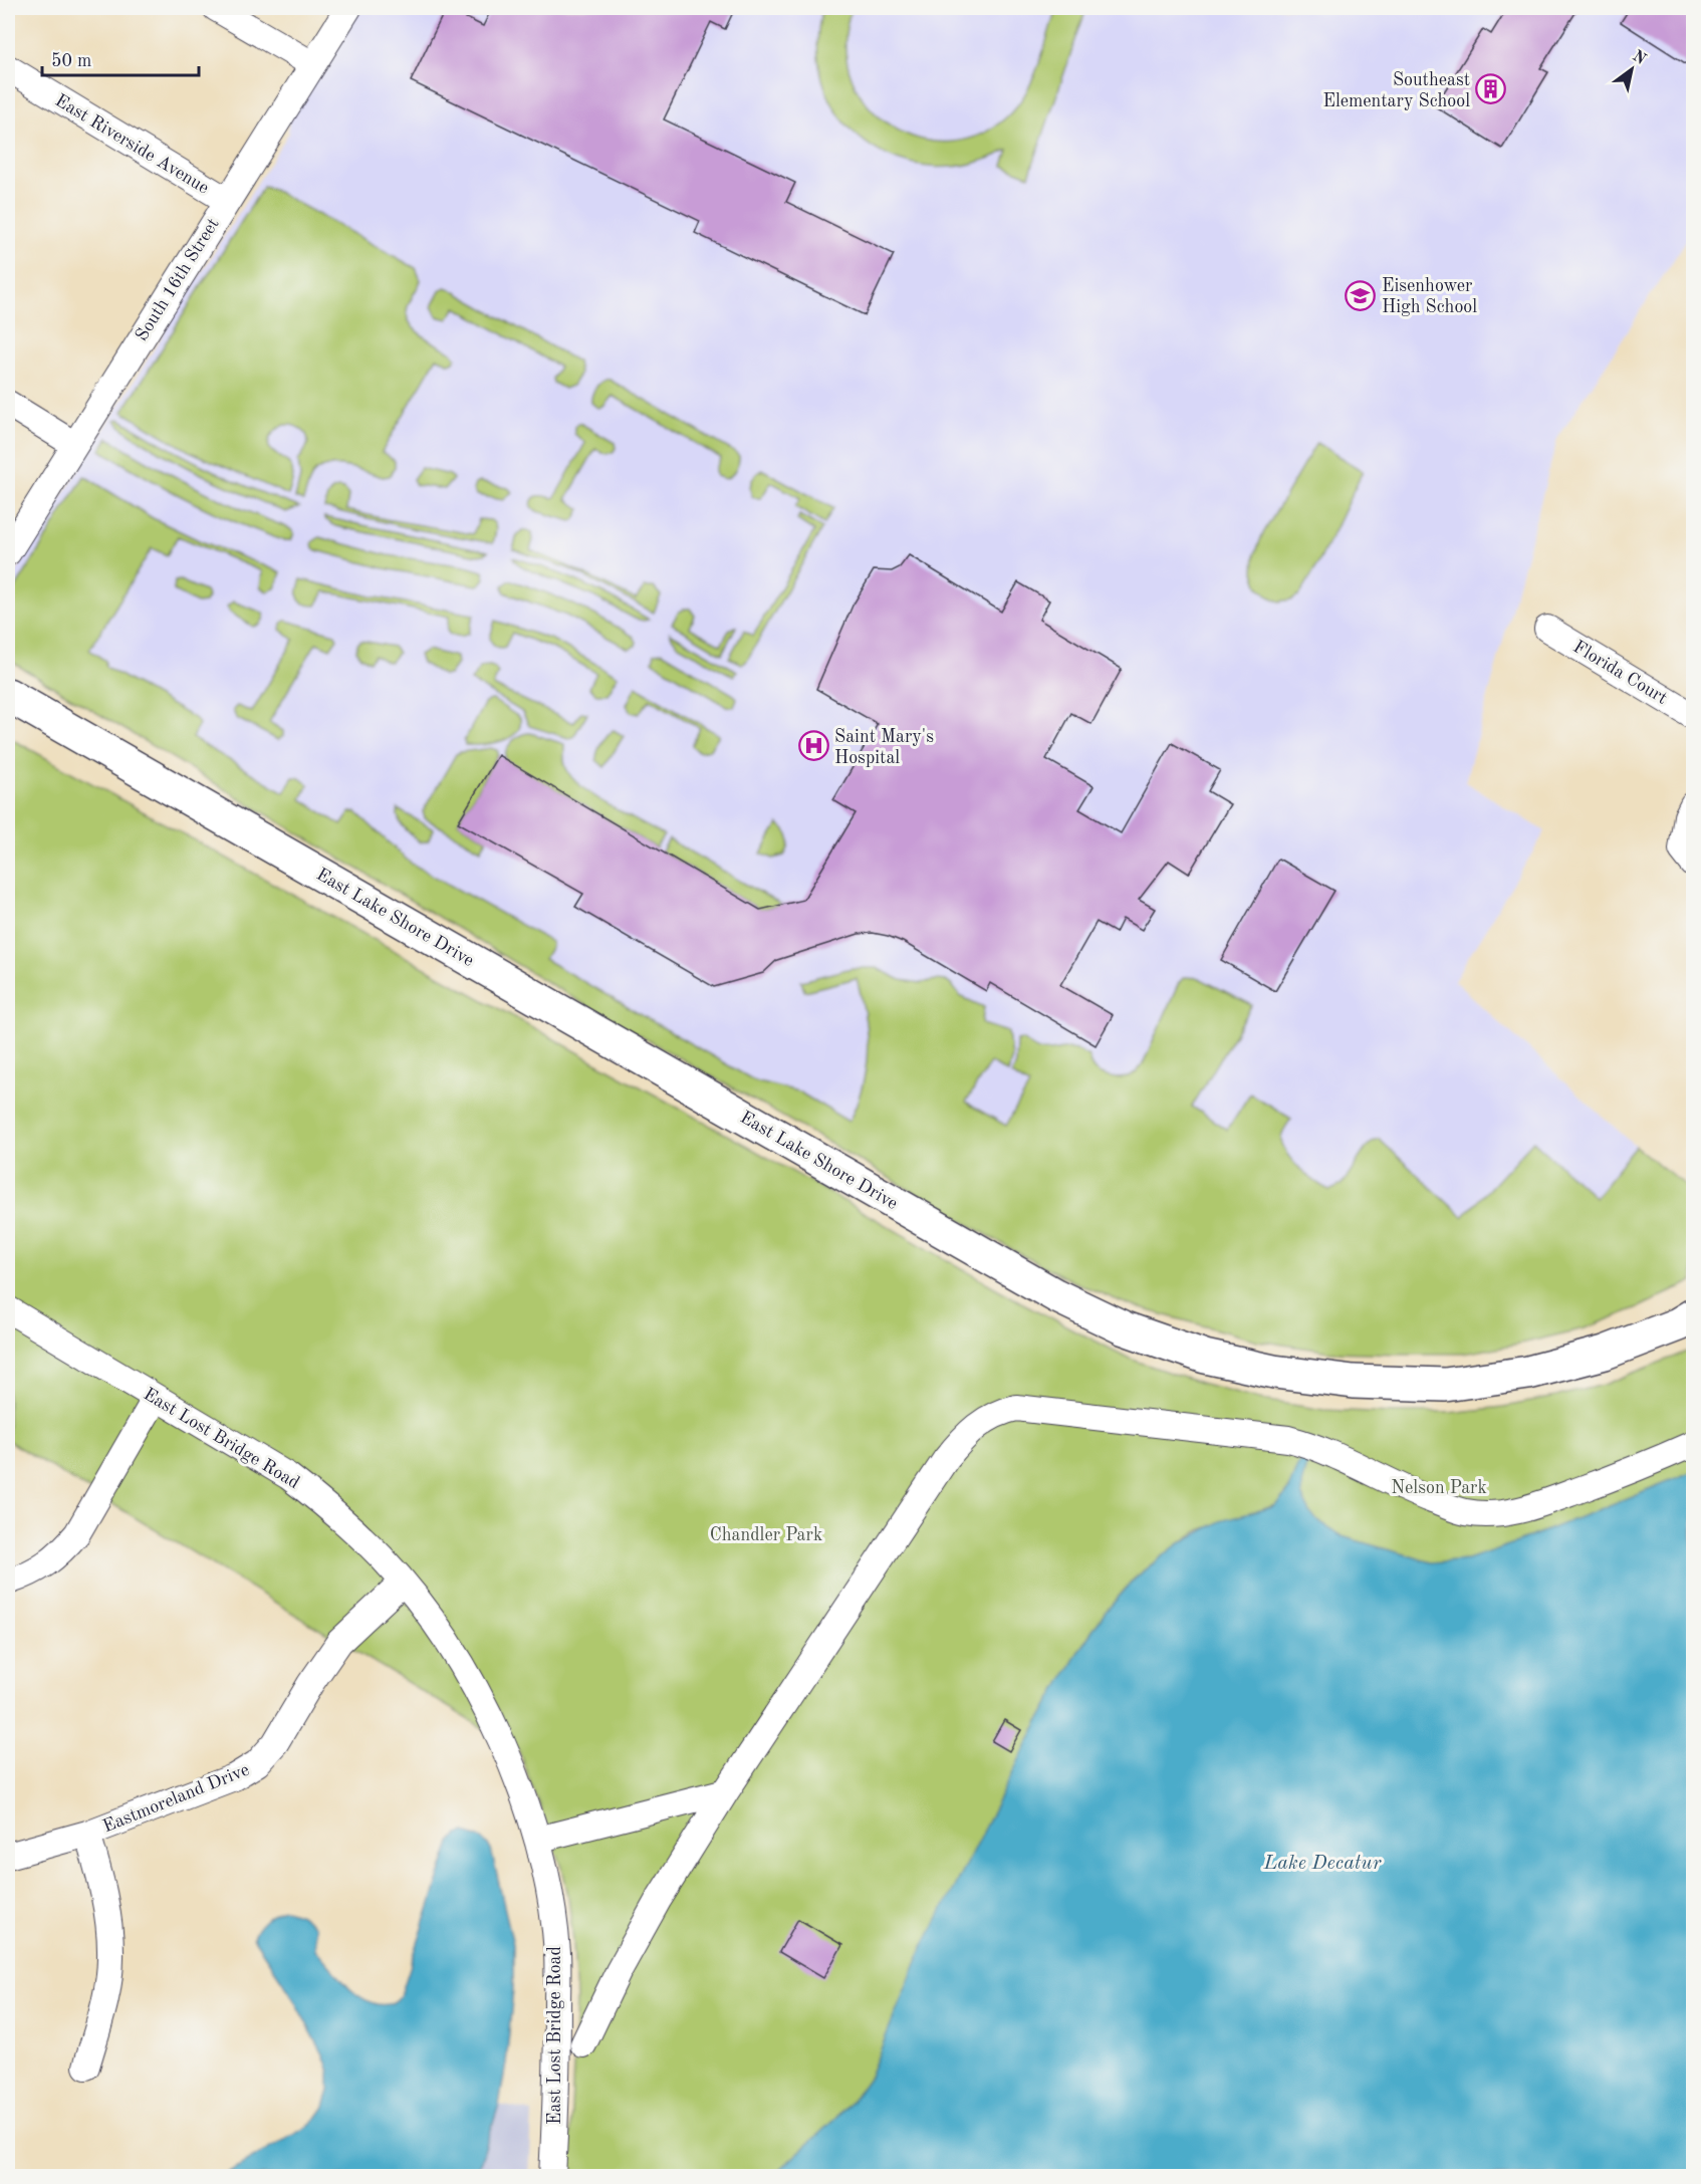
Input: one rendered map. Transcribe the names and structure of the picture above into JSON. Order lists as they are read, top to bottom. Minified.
{"streets":{"main road":["East Lake Shore Drive"],"street":["East Riverside Avenue","South 16th Street","Florida Court","East Lost Bridge Road","Eastmoreland Drive"]},"crossings":[["East Riverside Avenue","South 16th Street"],["East Lost Bridge Road","Eastmoreland Drive"]],"water":["Lake Decatur"],"parks":["Nelson Park","Chandler Park"],"places":{"building":["Southeast Elementary School"],"school or university":["Eisenhower High School"],"hospital":["Saint Mary's Hospital"]},"scale_bar":"50 m","north":"top right"}
